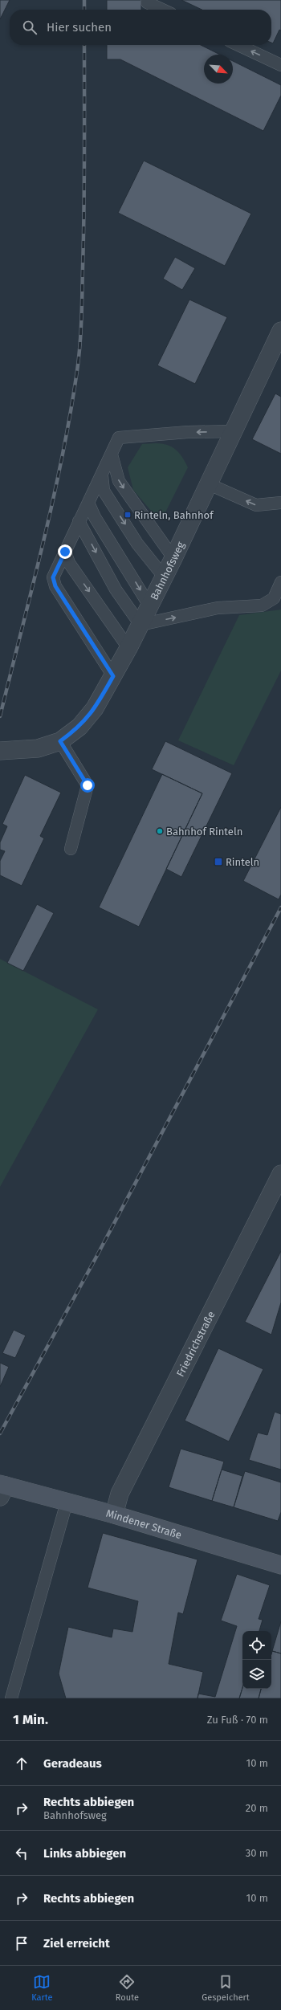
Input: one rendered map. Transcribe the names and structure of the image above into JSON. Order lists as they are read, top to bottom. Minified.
{"streets":{"main road":["Mindener Straße"],"street":["Bahnhofsweg","Friedrichstraße"]},"crossings":[["Friedrichstraße","Mindener Straße"]],"places":{"transit":["Rinteln, Bahnhof","Rinteln"],"other":["Bahnhof Rinteln"]},"north":"bottom right","page":{"search":"Hier suchen","heading":["1 Min.","Zu Fuß · 70 m"],"list":[["Geradeaus","10 m"],["Rechts abbiegen","Bahnhofsweg","20 m"],["Links abbiegen","30 m"],["Rechts abbiegen","10 m"],"Ziel erreicht"],"nav":["Karte","Route","Gespeichert"]}}
